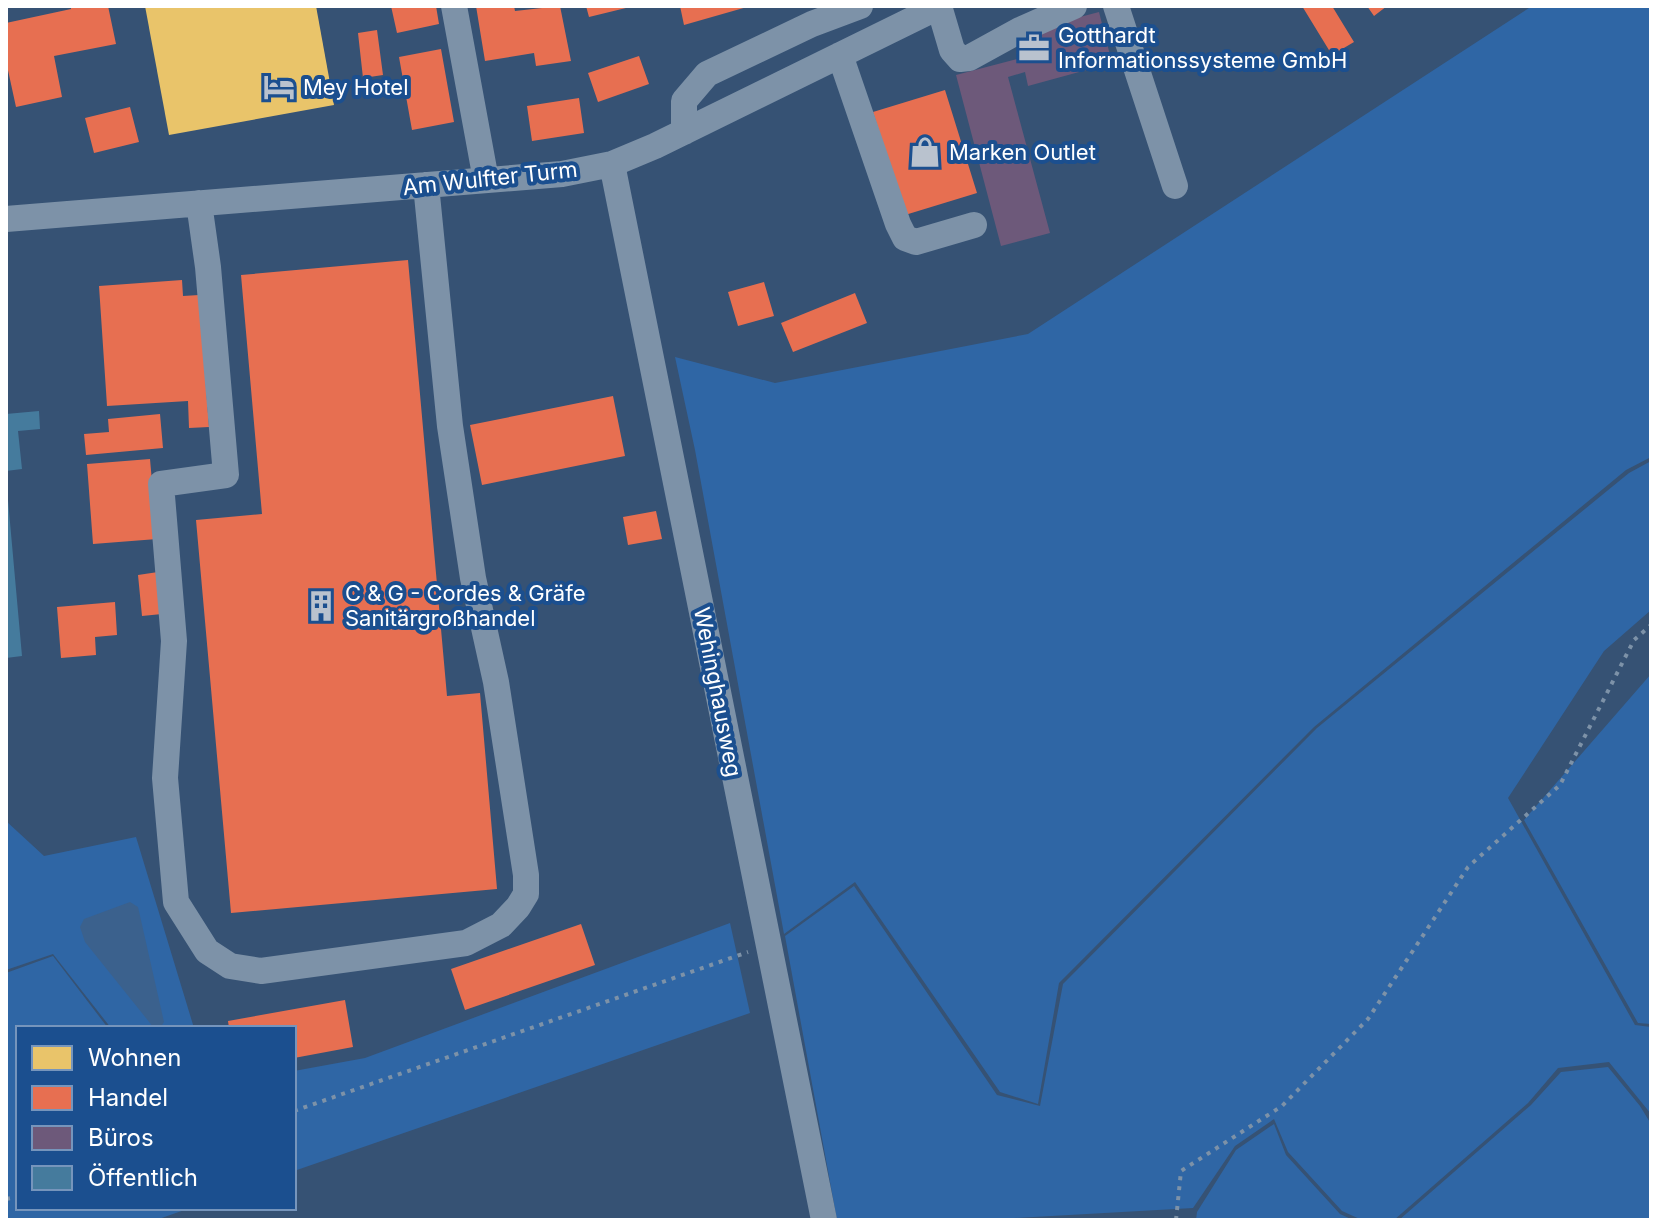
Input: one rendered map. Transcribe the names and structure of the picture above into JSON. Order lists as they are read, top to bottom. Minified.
{"streets":{"street":["Am Wulfter Turm","Wehinghausweg"]},"crossings":[["Am Wulfter Turm","Wehinghausweg"]],"places":{"office":["Gotthardt Informationssysteme GmbH"],"hotel":["Mey Hotel"],"shop":["Marken Outlet"],"building":["C & G - Cordes & Gräfe Sanitärgroßhandel"]},"legend":["Wohnen","Handel","Büros","Öffentlich"]}
